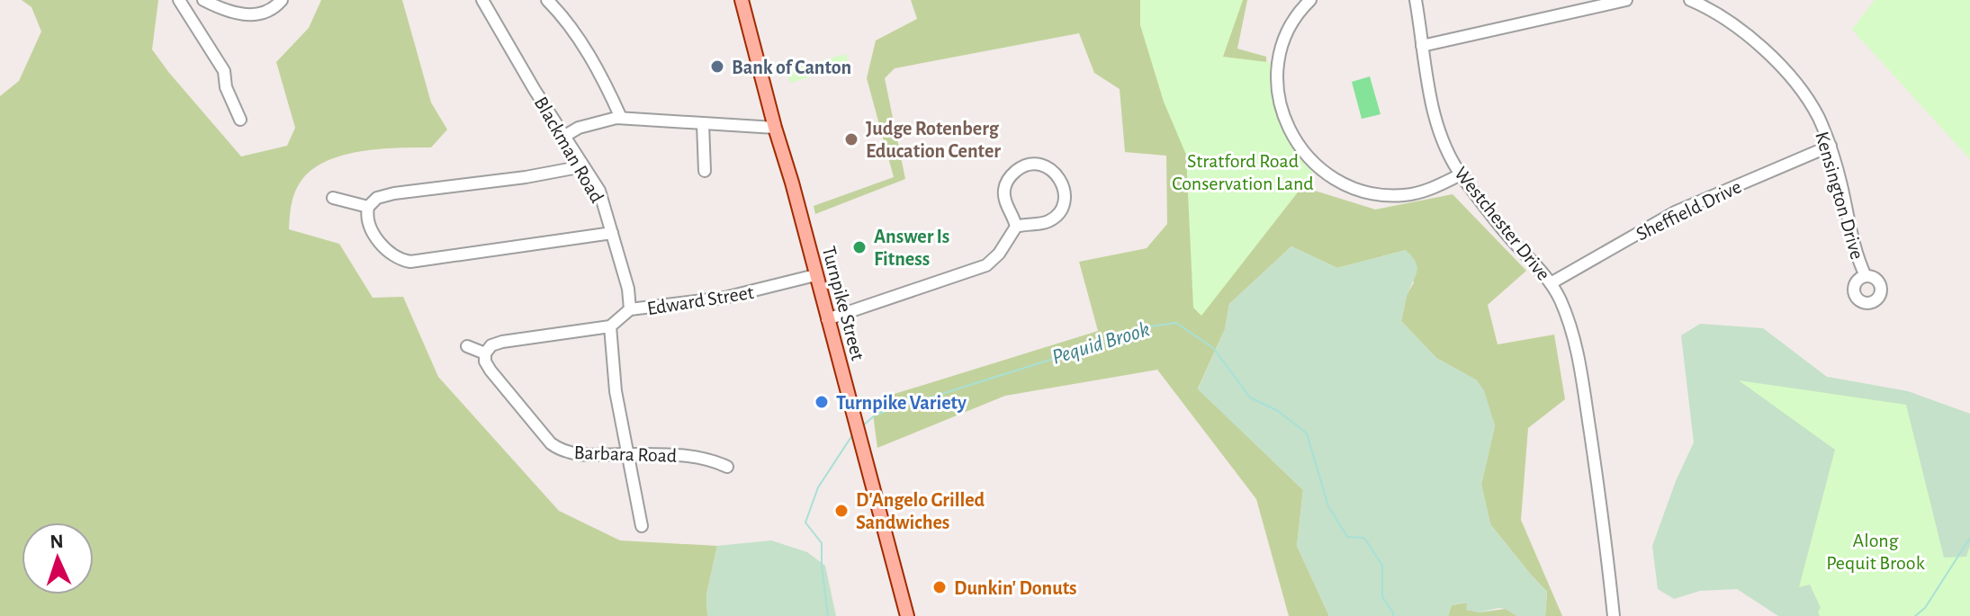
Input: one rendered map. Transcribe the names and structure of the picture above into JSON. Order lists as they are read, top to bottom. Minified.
{"streets":{"main road":["Turnpike Street"],"street":["Blackman Road","Kensington Drive","Sheffield Drive","Westchester Drive","Edward Street","Barbara Road"]},"crossings":[["Blackman Road","Edward Street"],["Kensington Drive","Sheffield Drive"],["Sheffield Drive","Westchester Drive"],["Edward Street","Turnpike Street"]],"water":["Pequid Brook"],"parks":["Stratford Road Conservation Land","Along Pequit Brook"],"places":["Bank of Canton","Judge Rotenberg Education Center","Answer Is Fitness","Turnpike Variety","D'Angelo Grilled Sandwiches","Dunkin' Donuts"],"north":"top"}
